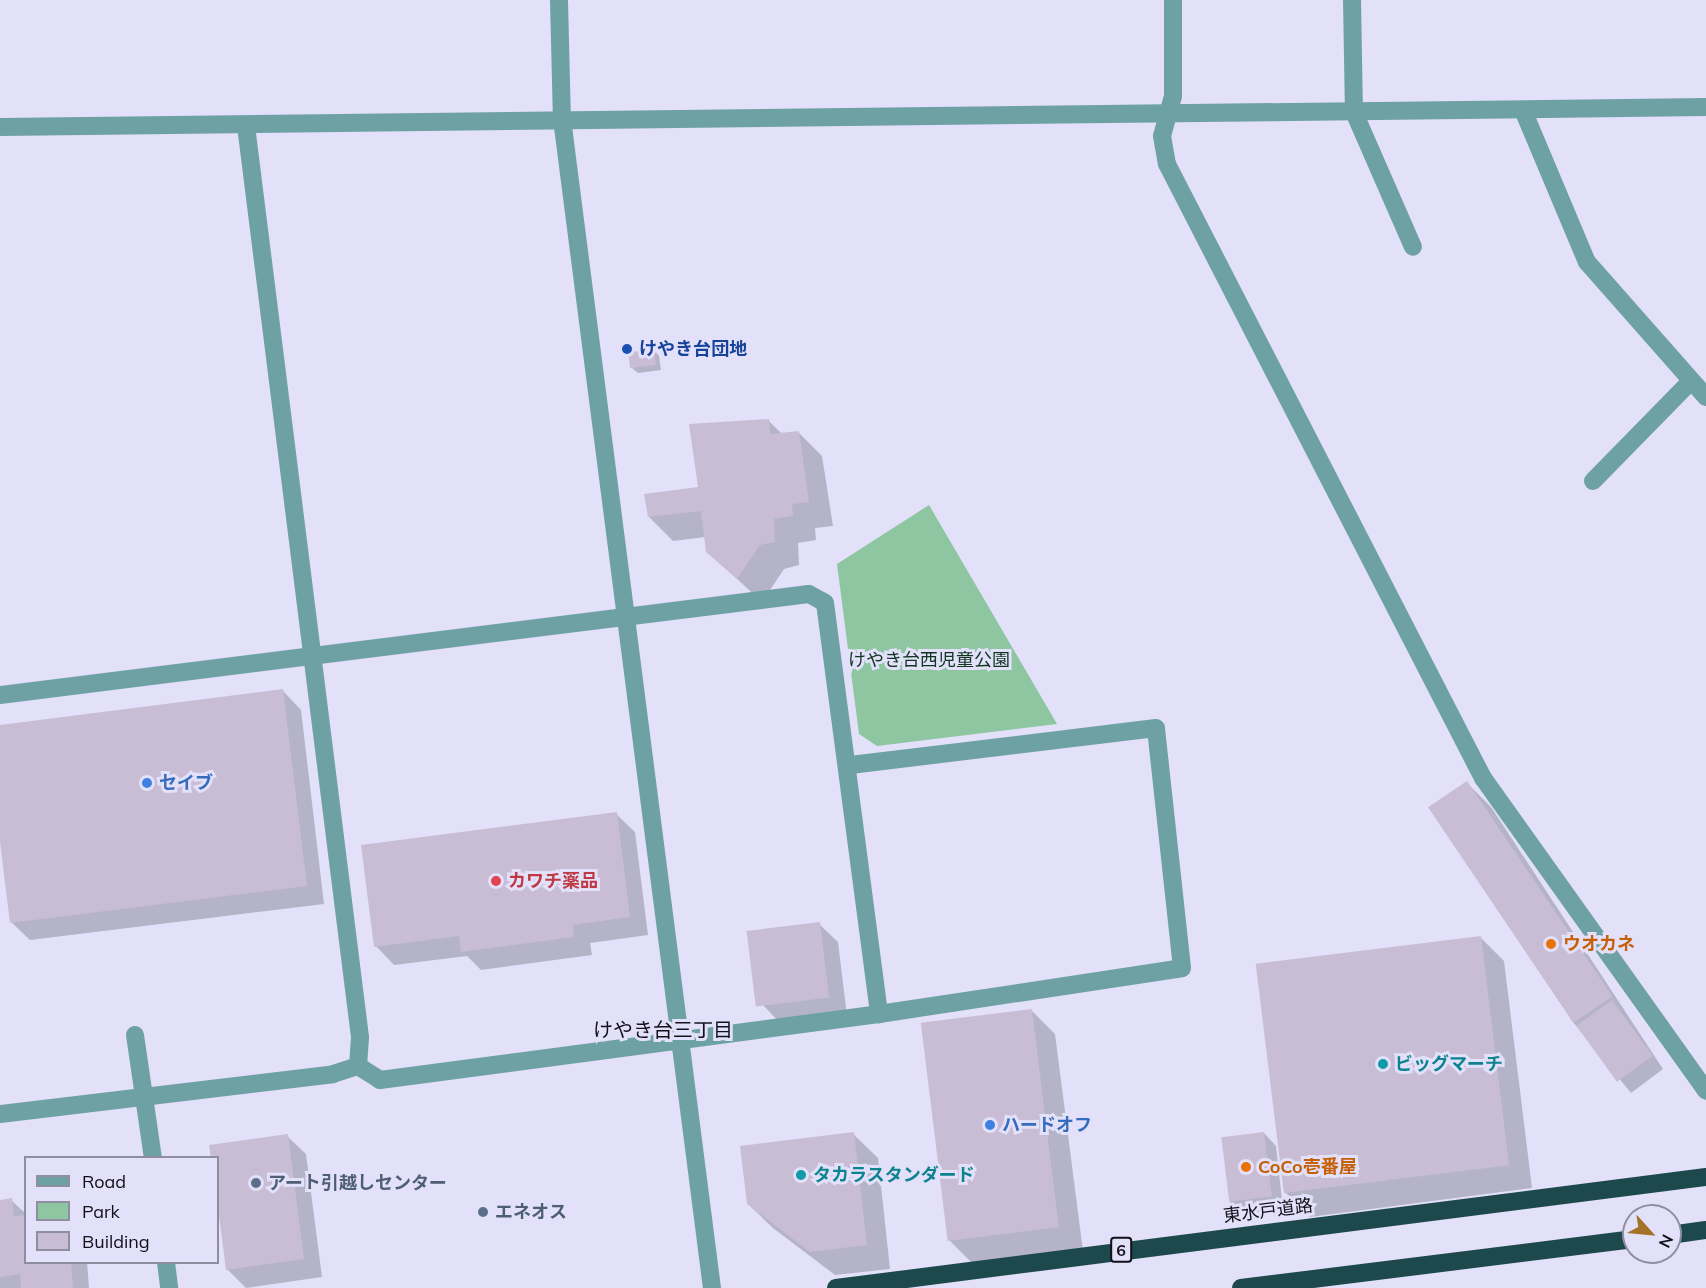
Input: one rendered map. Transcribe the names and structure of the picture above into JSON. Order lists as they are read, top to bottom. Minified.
{"streets":{"highway":["東水戸道路","6"]},"districts":["けやき台三丁目"],"parks":["けやき台西児童公園"],"places":["けやき台団地","セイブ","カワチ薬品","ウオカネ","ビッグマーチ","ハードオフ","CoCo壱番屋","タカラスタンダード","アート引越しセンター","エネオス"],"legend":["Road","Park","Building"],"north":"bottom right"}
